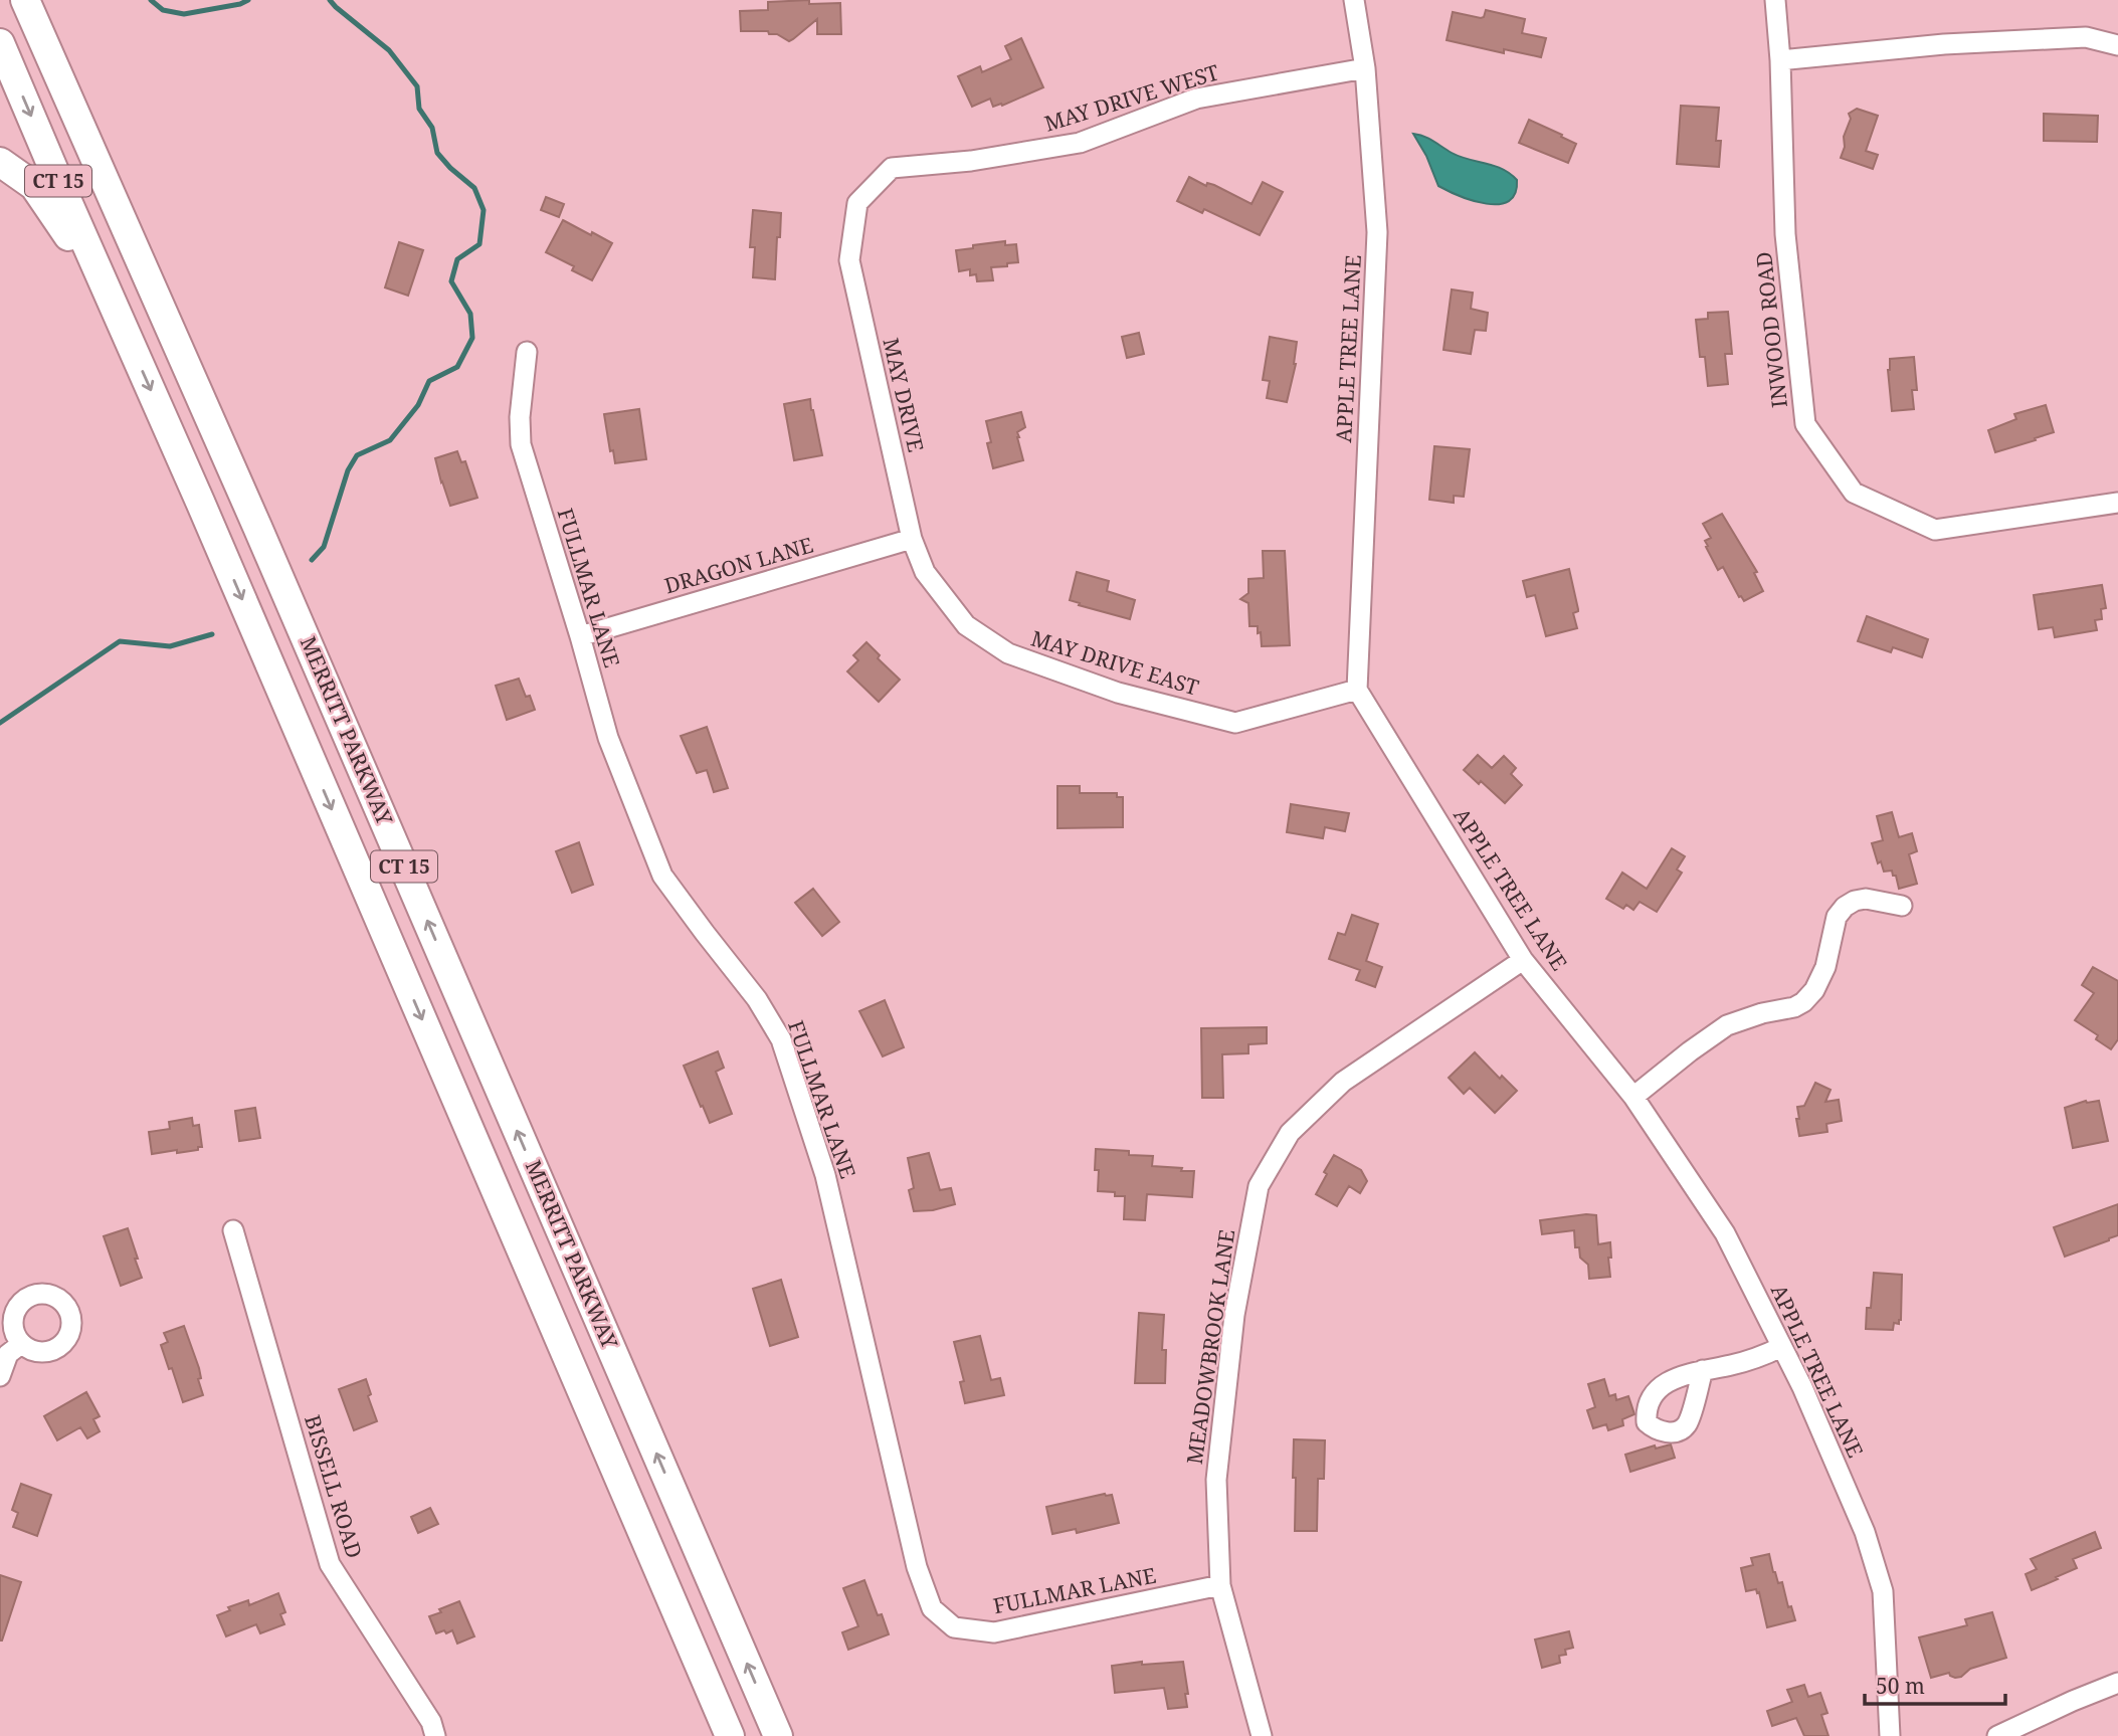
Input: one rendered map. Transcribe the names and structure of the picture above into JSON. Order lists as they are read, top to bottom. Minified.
{"streets":{"highway":["CT 15","MERRITT PARKWAY"],"street":["MAY DRIVE WEST","INWOOD ROAD","APPLE TREE LANE","MAY DRIVE","DRAGON LANE","FULLMAR LANE","MAY DRIVE EAST","MEADOWBROOK LANE","BISSELL ROAD"]},"crossings":[["MAY DRIVE WEST","APPLE TREE LANE"],["MAY DRIVE WEST","MAY DRIVE"],["APPLE TREE LANE","MAY DRIVE EAST"],["APPLE TREE LANE","MEADOWBROOK LANE"],["MAY DRIVE","DRAGON LANE"],["MAY DRIVE","MAY DRIVE EAST"],["DRAGON LANE","FULLMAR LANE"],["DRAGON LANE","MAY DRIVE EAST"],["FULLMAR LANE","MEADOWBROOK LANE"]],"scale_bar":"50 m"}
